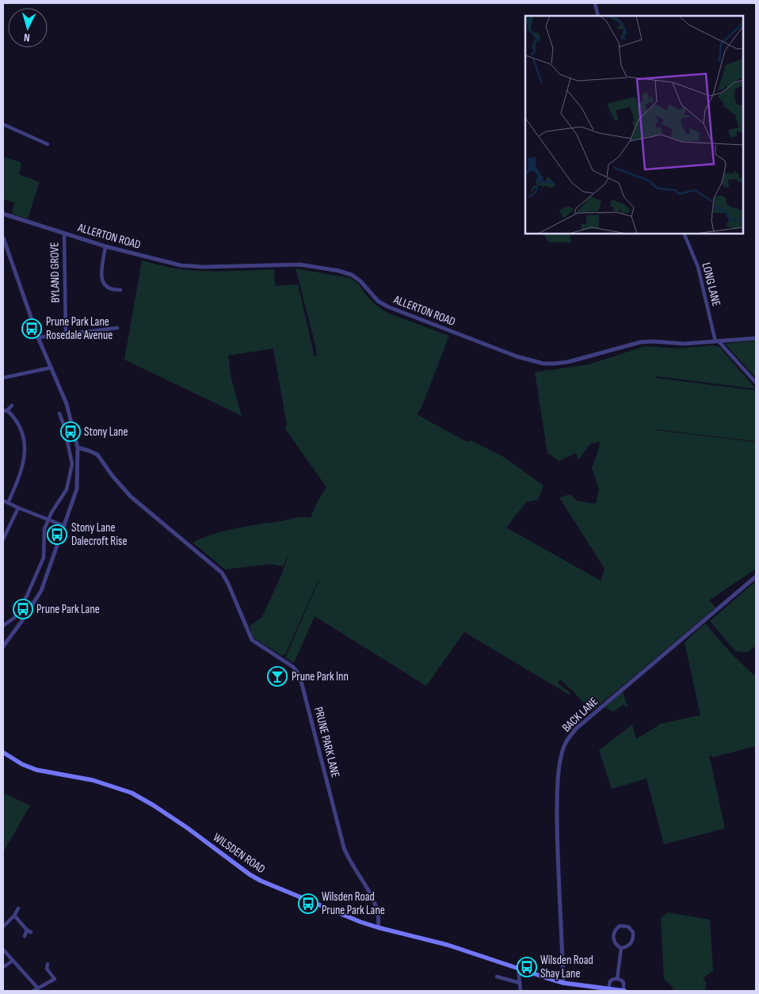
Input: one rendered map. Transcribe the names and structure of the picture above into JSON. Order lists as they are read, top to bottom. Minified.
{"streets":{"main road":["WILSDEN ROAD"],"street":["ALLERTON ROAD","BYLAND GROVE","LONG LANE","BACK LANE","PRUNE PARK LANE"]},"crossings":[["ALLERTON ROAD","BYLAND GROVE"],["ALLERTON ROAD","LONG LANE"],["BACK LANE","WILSDEN ROAD"],["PRUNE PARK LANE","WILSDEN ROAD"]],"places":{"bus stop":["Prune Park Lane Rosedale Avenue","Stony Lane","Stony Lane Dalecroft Rise","Prune Park Lane","Wilsden Road Prune Park Lane","Wilsden Road Shay Lane"],"bar":["Prune Park Inn"]},"north":"bottom"}
